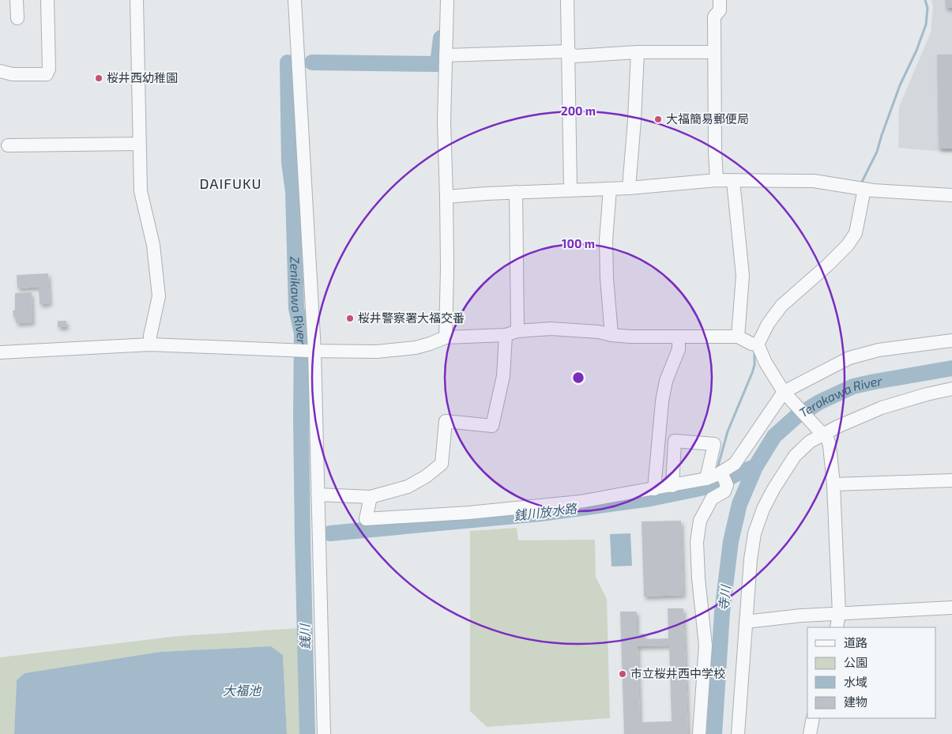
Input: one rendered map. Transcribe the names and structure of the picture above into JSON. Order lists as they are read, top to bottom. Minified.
{"districts":["DAIFUKU"],"water":["Zenikawa River","Terakawa River","銭川放水路","寺川","銭川","大福池"],"places":["桜井西幼稚園","大福簡易郵便局","桜井警察署大福交番","市立桜井西中学校"],"legend":["道路","公園","水域","建物"],"rings":["200 m","100 m"]}
